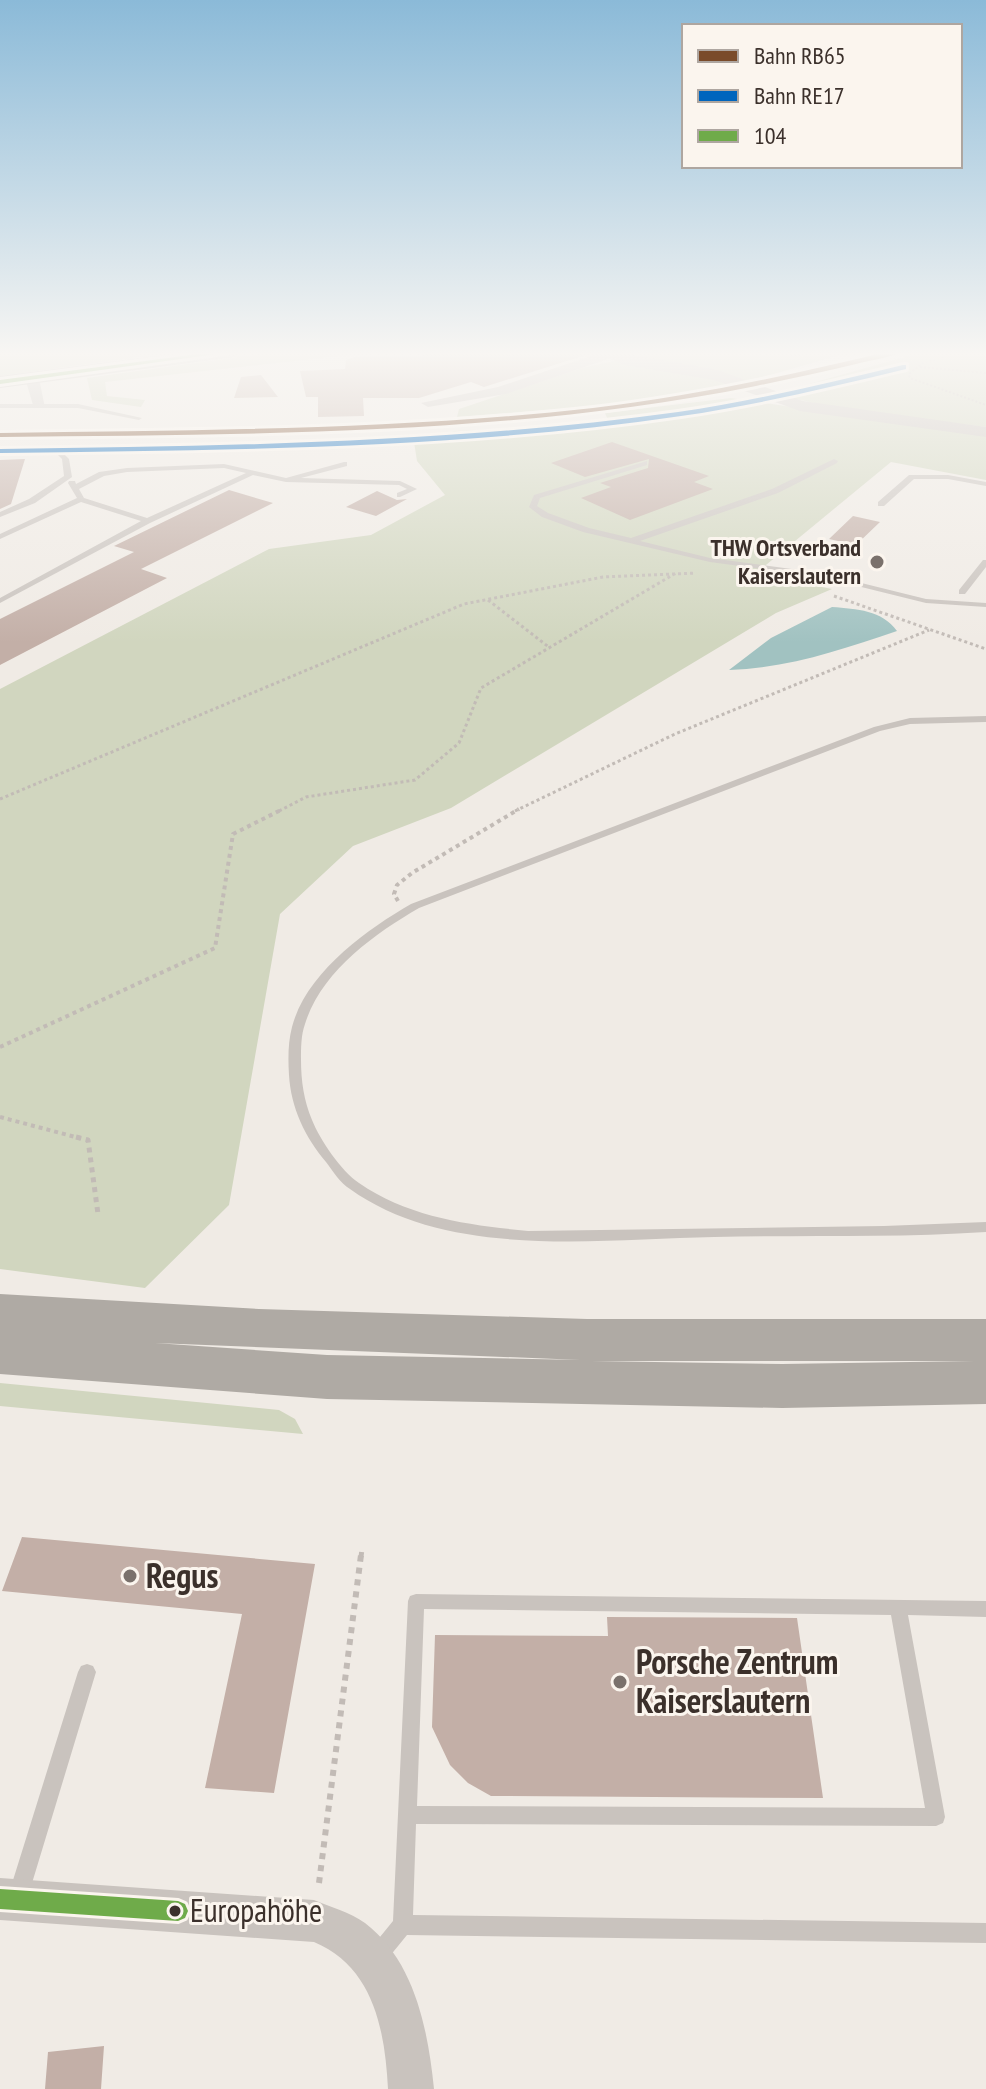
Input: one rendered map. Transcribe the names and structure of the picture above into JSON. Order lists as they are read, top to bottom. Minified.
{"places":["THW Ortsverband Kaiserslautern","Regus","Porsche Zentrum Kaiserslautern","Europahöhe"],"lines":["rail line RE17","transit line 104"],"legend":["Bahn RB65","Bahn RE17","104"]}
